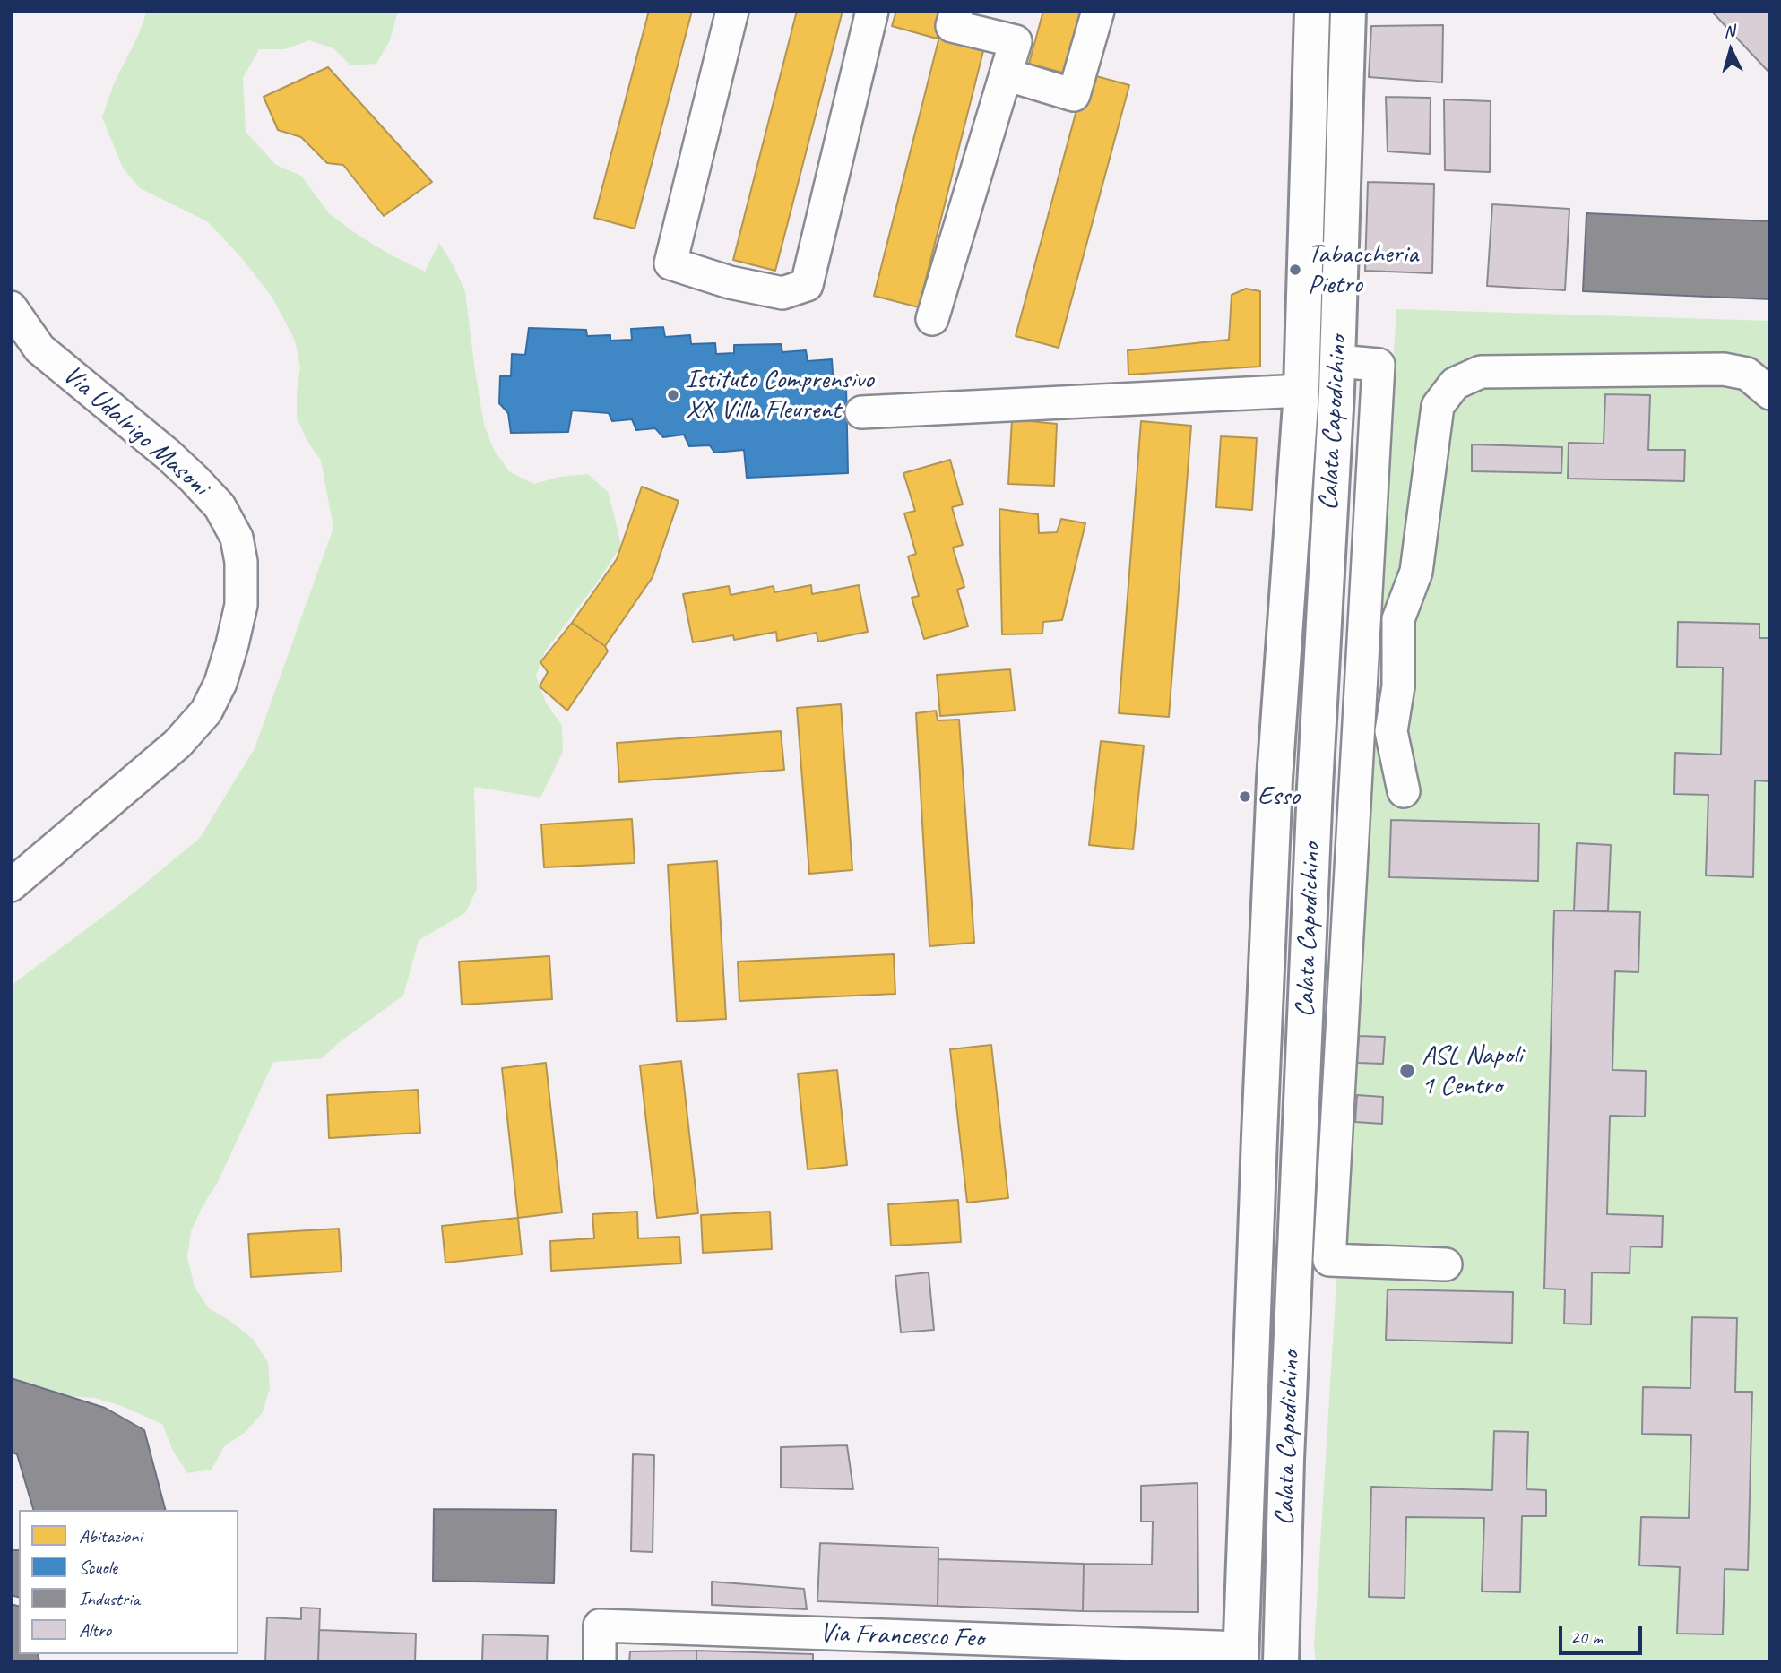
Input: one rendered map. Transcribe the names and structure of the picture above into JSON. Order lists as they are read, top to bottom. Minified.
{"streets":{"main road":["Calata Capodichino"],"street":["Via Udalrigo Masoni","Via Francesco Feo"]},"crossings":[["Calata Capodichino","Via Francesco Feo"]],"places":["Tabaccheria Pietro","Istituto Comprensivo XX Villa Fleurent","Esso","ASL Napoli 1 Centro"],"legend":["Abitazioni","Scuole","Industria","Altro"],"scale_bar":"20 m","north":"top"}
